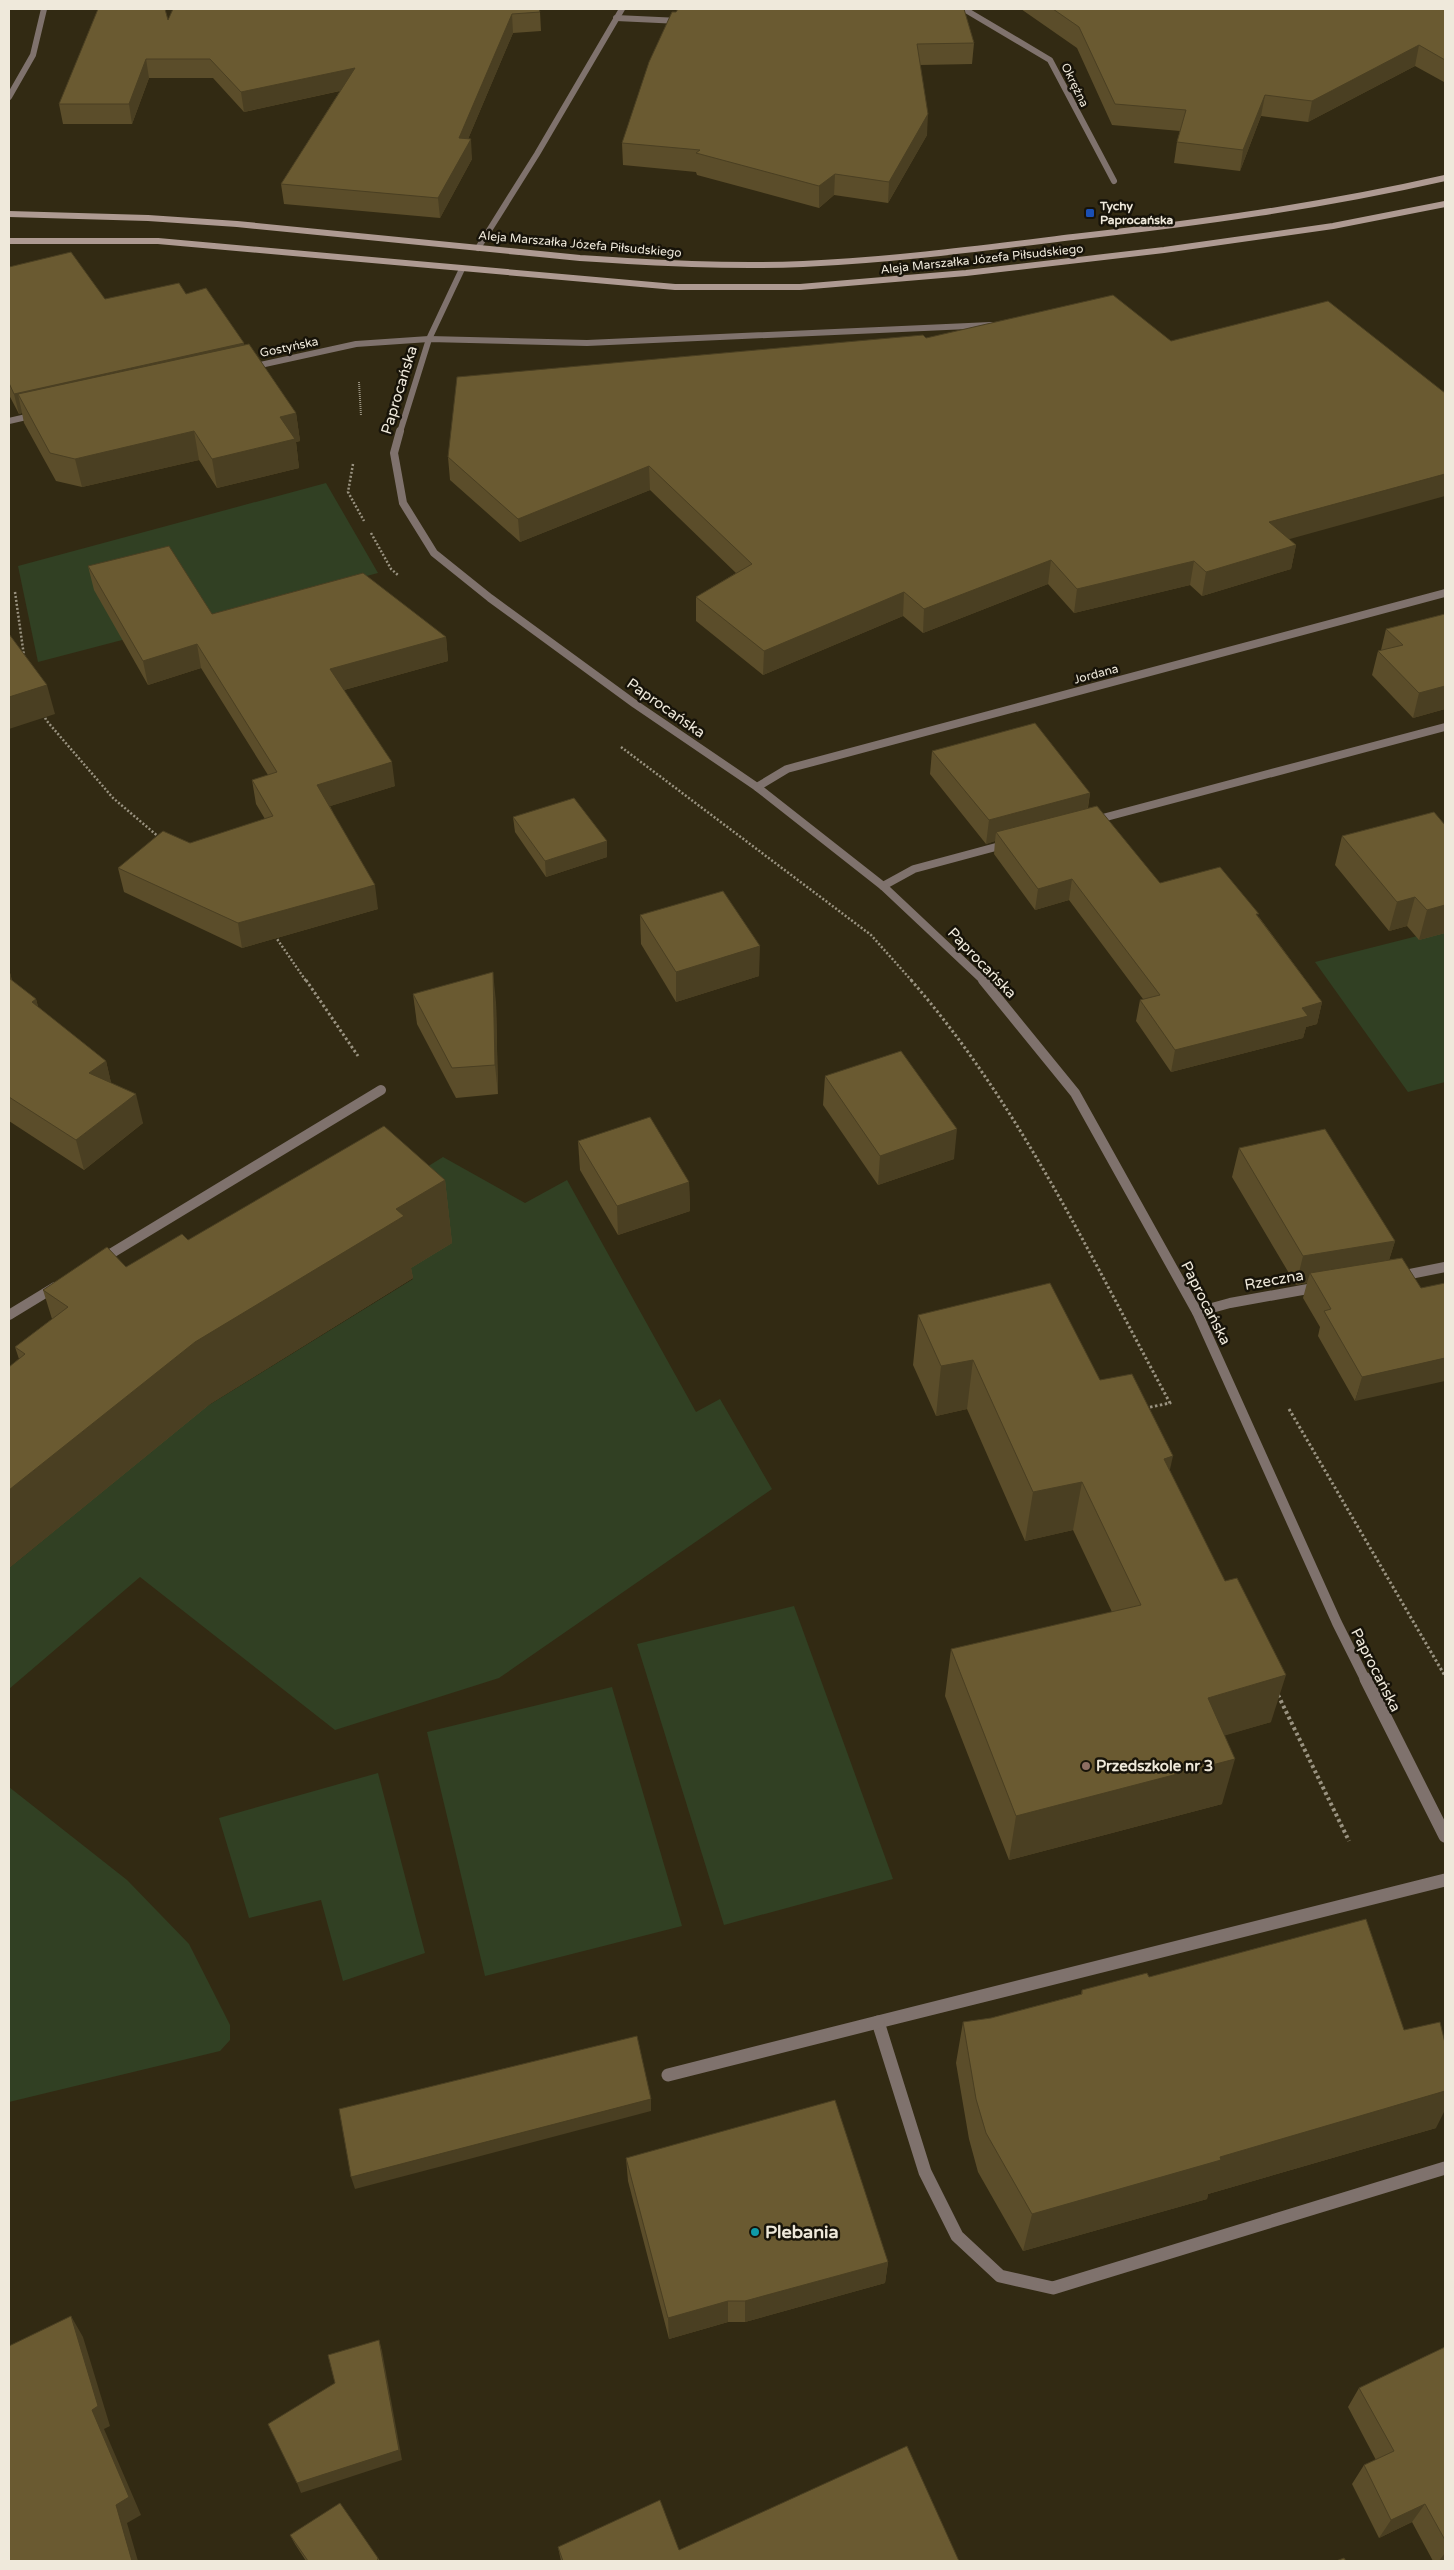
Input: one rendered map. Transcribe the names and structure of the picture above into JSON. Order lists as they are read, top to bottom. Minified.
{"streets":{"main road":["Aleja Marszałka Józefa Piłsudskiego"],"street":["Okrężna","Gostyńska","Paprocańska","Jordana","Rzeczna"]},"crossings":[["Aleja Marszałka Józefa Piłsudskiego","Paprocańska"],["Gostyńska","Paprocańska"],["Paprocańska","Jordana"],["Paprocańska","Rzeczna"]],"places":{"transit":["Tychy Paprocańska"],"other":["Przedszkole nr 3","Plebania"]}}
